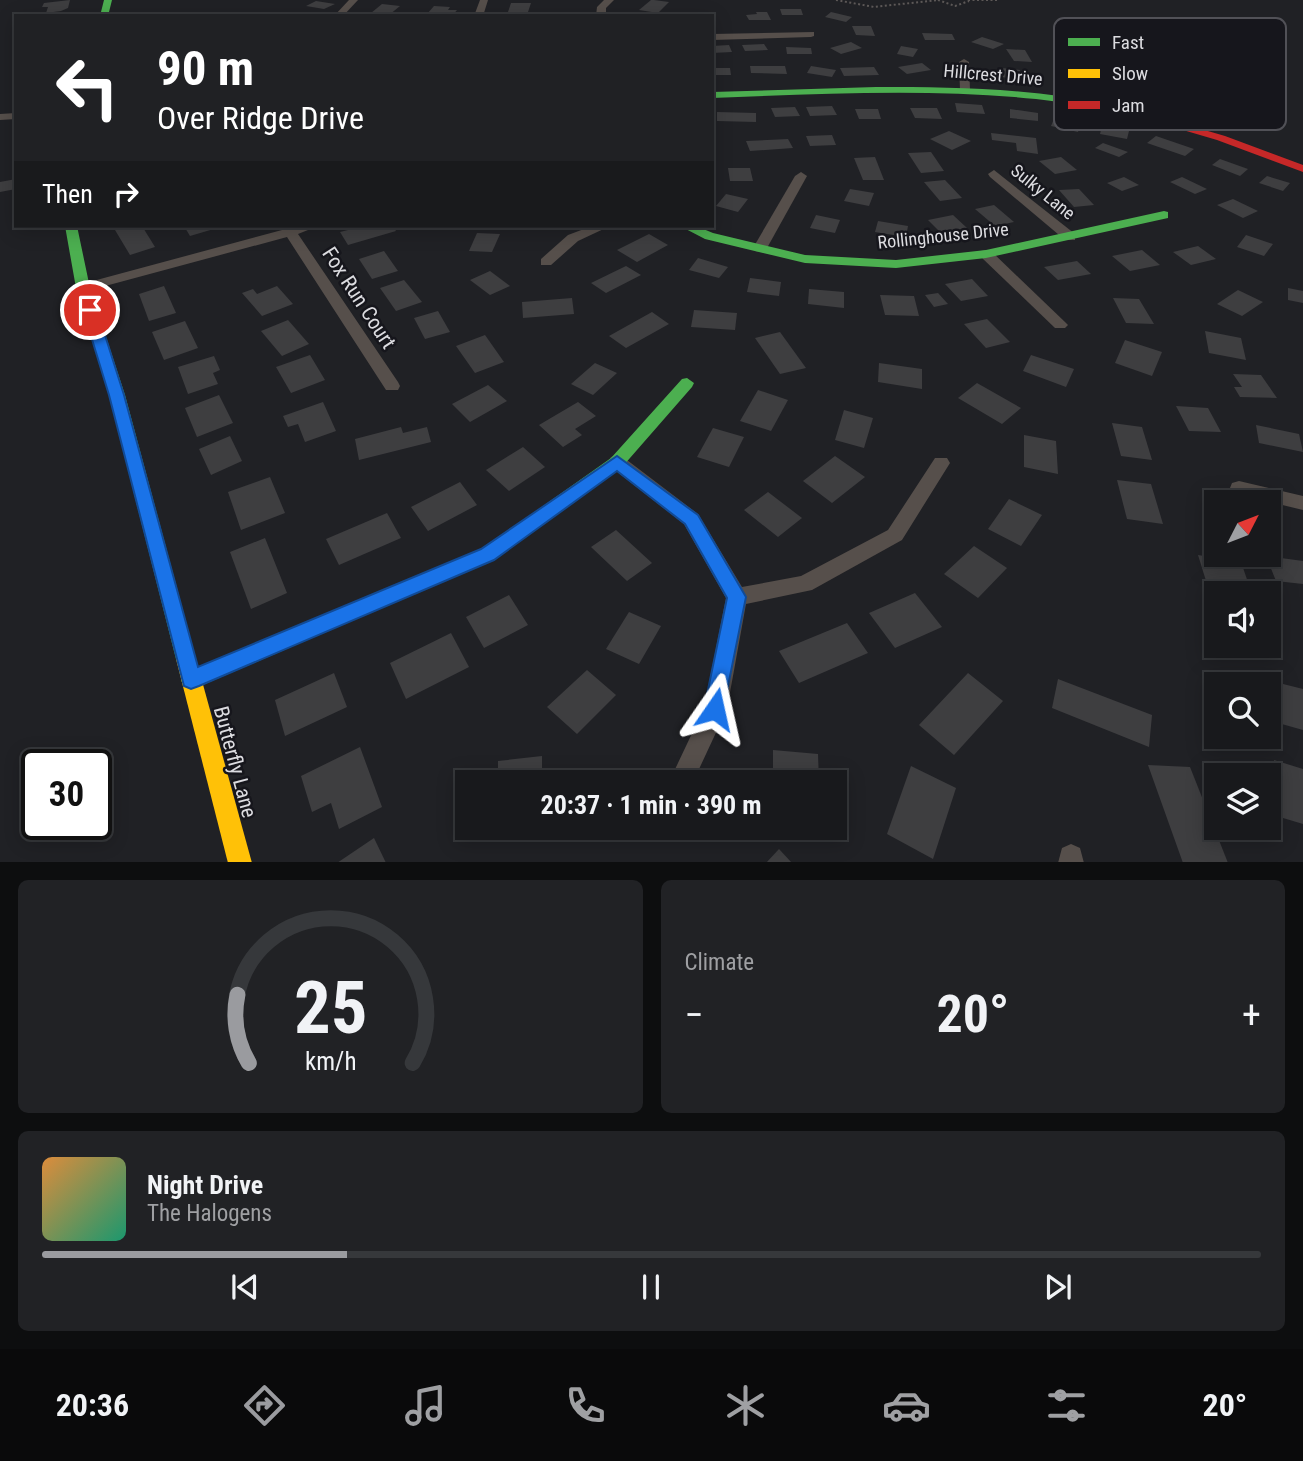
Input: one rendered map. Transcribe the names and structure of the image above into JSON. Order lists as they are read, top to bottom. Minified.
{"streets":{"street":["Hillcrest Drive","Sulky Lane","Rollinghouse Drive","Fox Run Court","Butterfly Lane"]},"crossings":[["Sulky Lane","Rollinghouse Drive"]],"legend":["Fast","Slow","Jam"],"north":"top right","page":{"turn":["90 m","Over Ridge Drive"],"then":"Then","limit":"30","trip":"20:37 · 1 min · 390 m","tile":"Climate","heat":["−","20°","+"],"song":["Night Drive","The Halogens"],"tabs":["20:36","20°"],"gauge":["25","km/h"]}}
